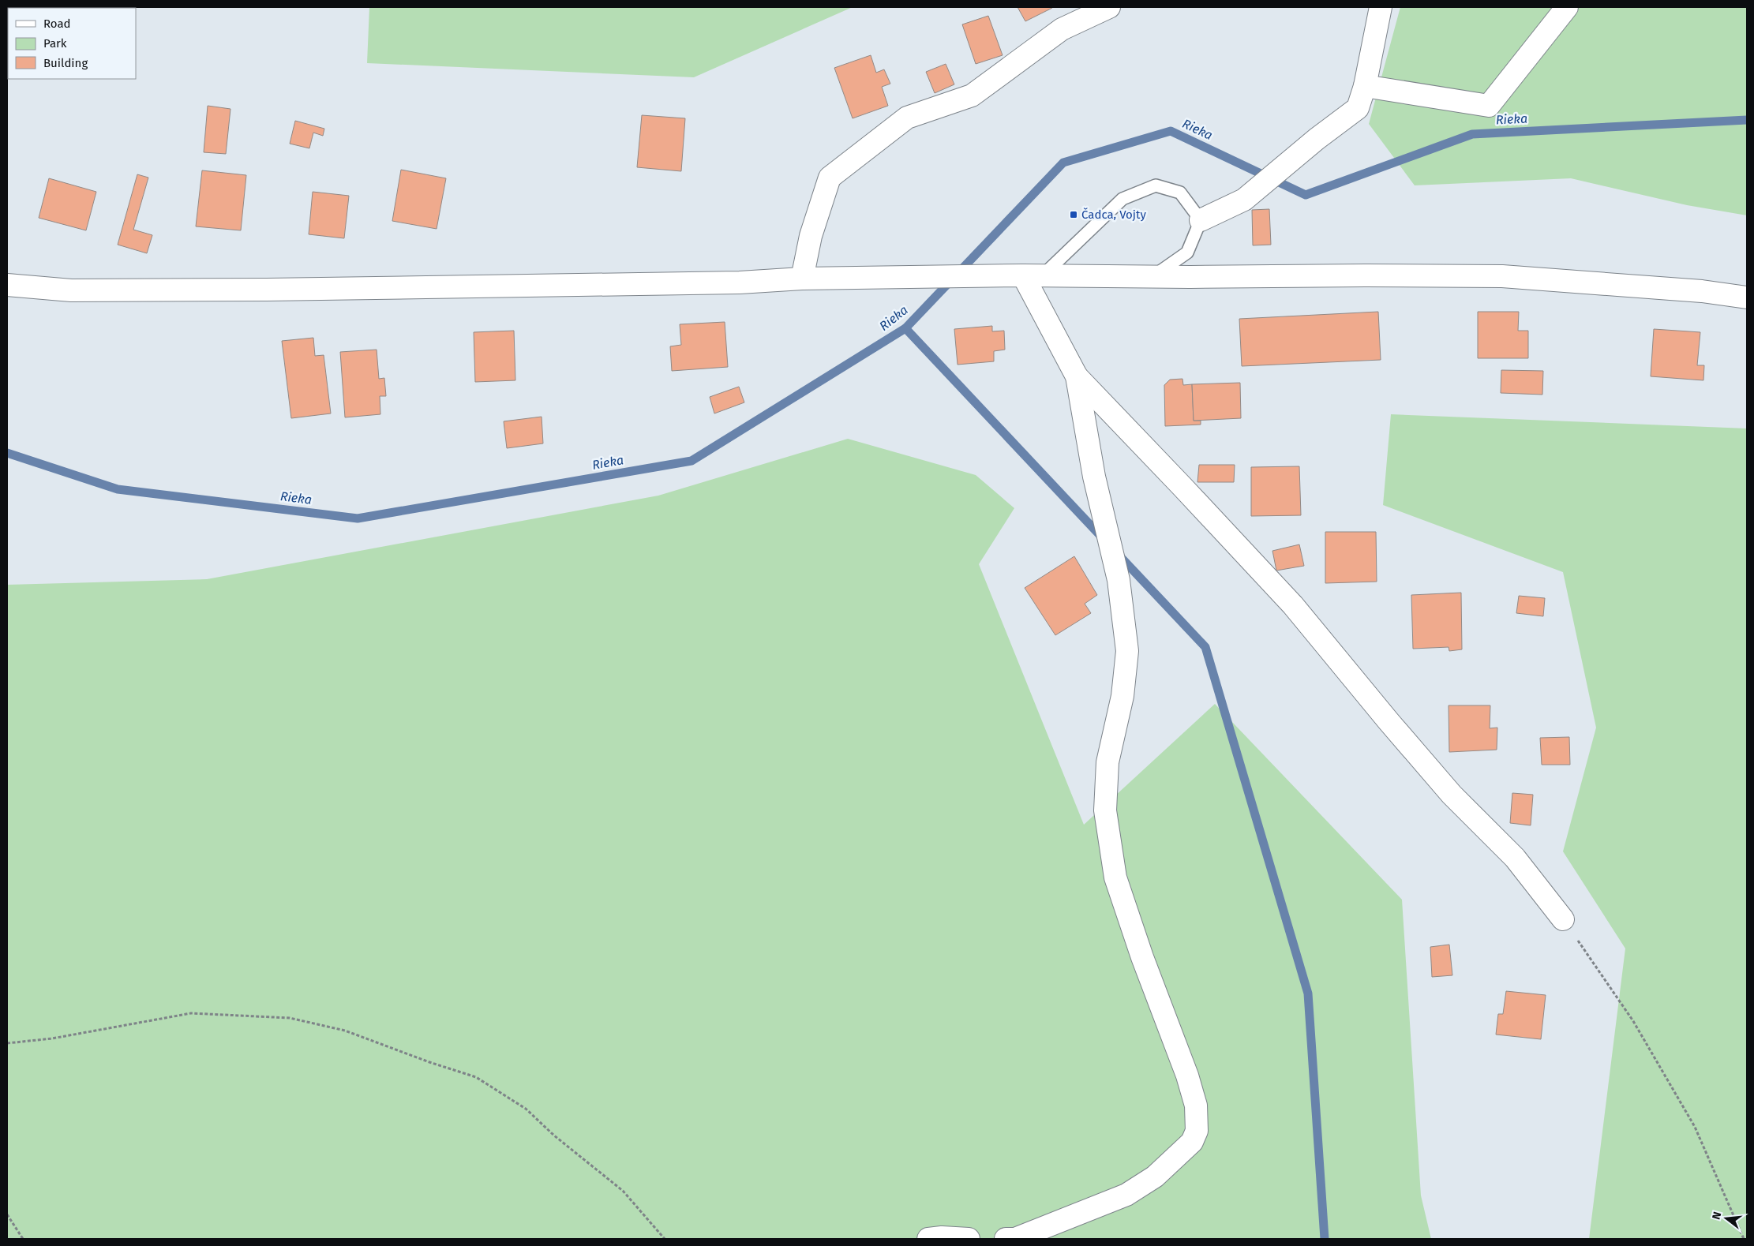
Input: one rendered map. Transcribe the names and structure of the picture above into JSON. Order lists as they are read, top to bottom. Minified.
{"water":["Rieka"],"places":{"transit":["Čadca, Vojty"]},"legend":["Road","Park","Building"],"north":"left"}
